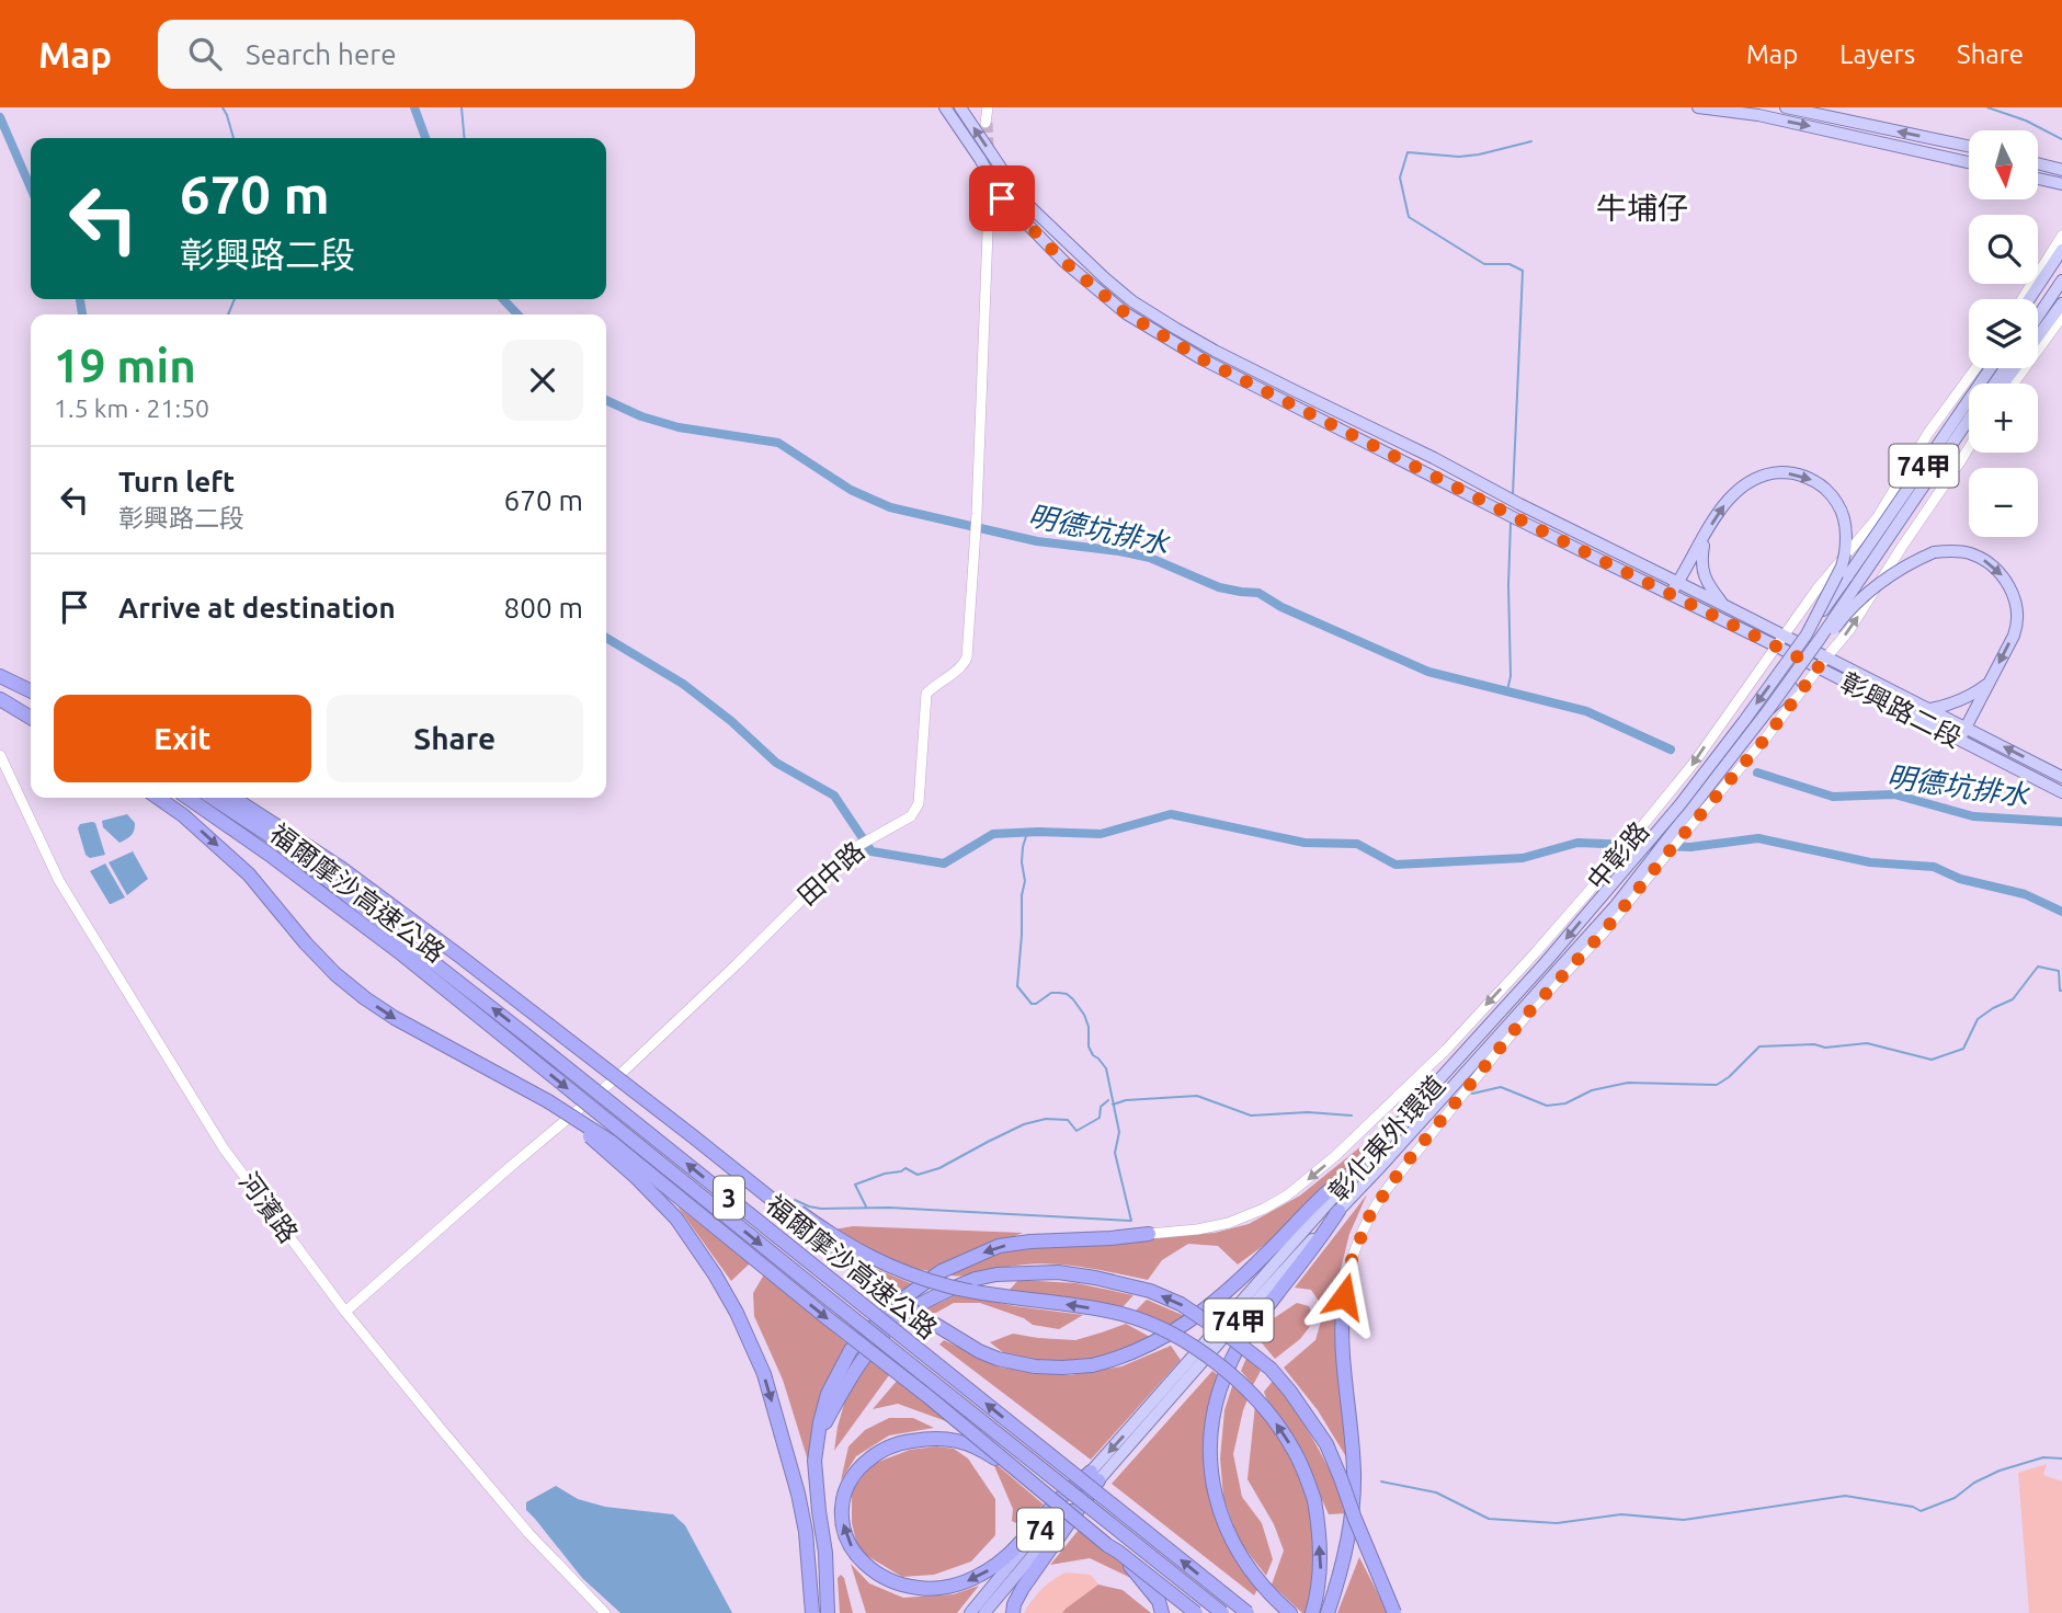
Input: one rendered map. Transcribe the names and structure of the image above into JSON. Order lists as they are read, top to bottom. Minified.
{"streets":{"highway":["福爾摩沙高速公路","3","74"],"main road":["74甲","彰興路二段","彰化東外環道"],"street":["中彰路","田中路","河濱路"]},"crossings":[["彰興路二段","中彰路"],["田中路","河濱路"],["彰化東外環道","74"]],"districts":["牛埔仔"],"water":["明德坑排水"],"north":"bottom","page":{"header":"Map","search":"Search here","nav":["Map","Layers","Share"],"map_buttons":["+","−"],"turn":["670 m","彰興路二段"],"heading":["19 min","1.5 km · 21:50"],"list":[{"name":"Turn left","note":"彰興路二段","value":"670 m"},{"name":"Arrive at destination","value":"800 m"}],"buttons":["Exit","Share"]}}
